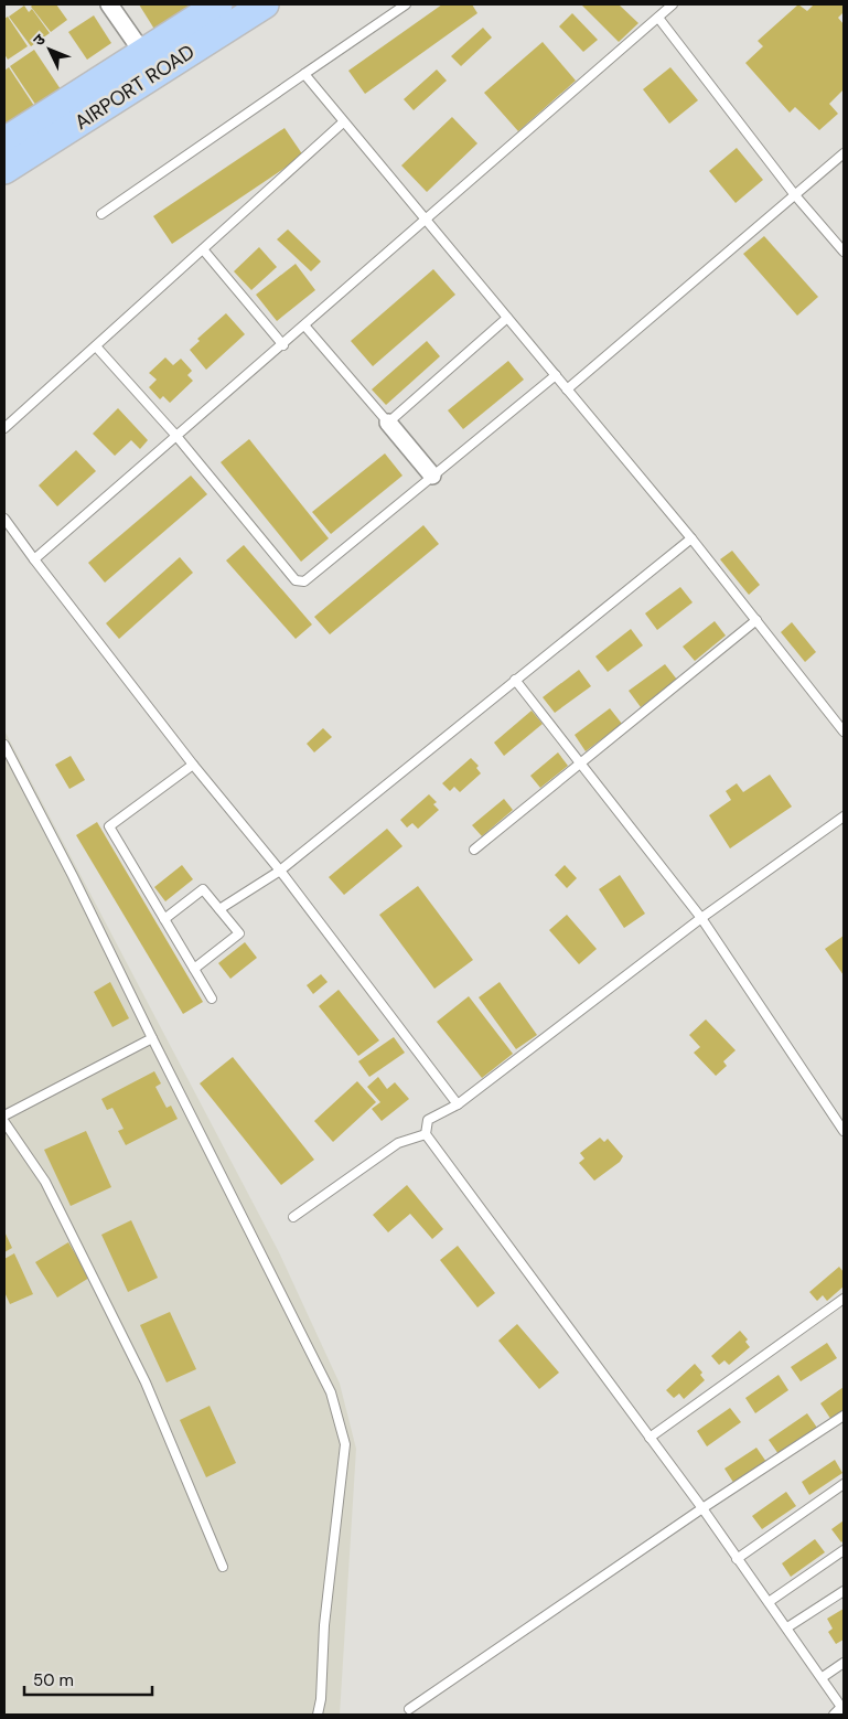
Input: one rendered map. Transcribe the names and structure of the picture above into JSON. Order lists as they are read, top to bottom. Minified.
{"streets":{"main road":["AIRPORT ROAD"]},"scale_bar":"50 m","north":"top left"}
